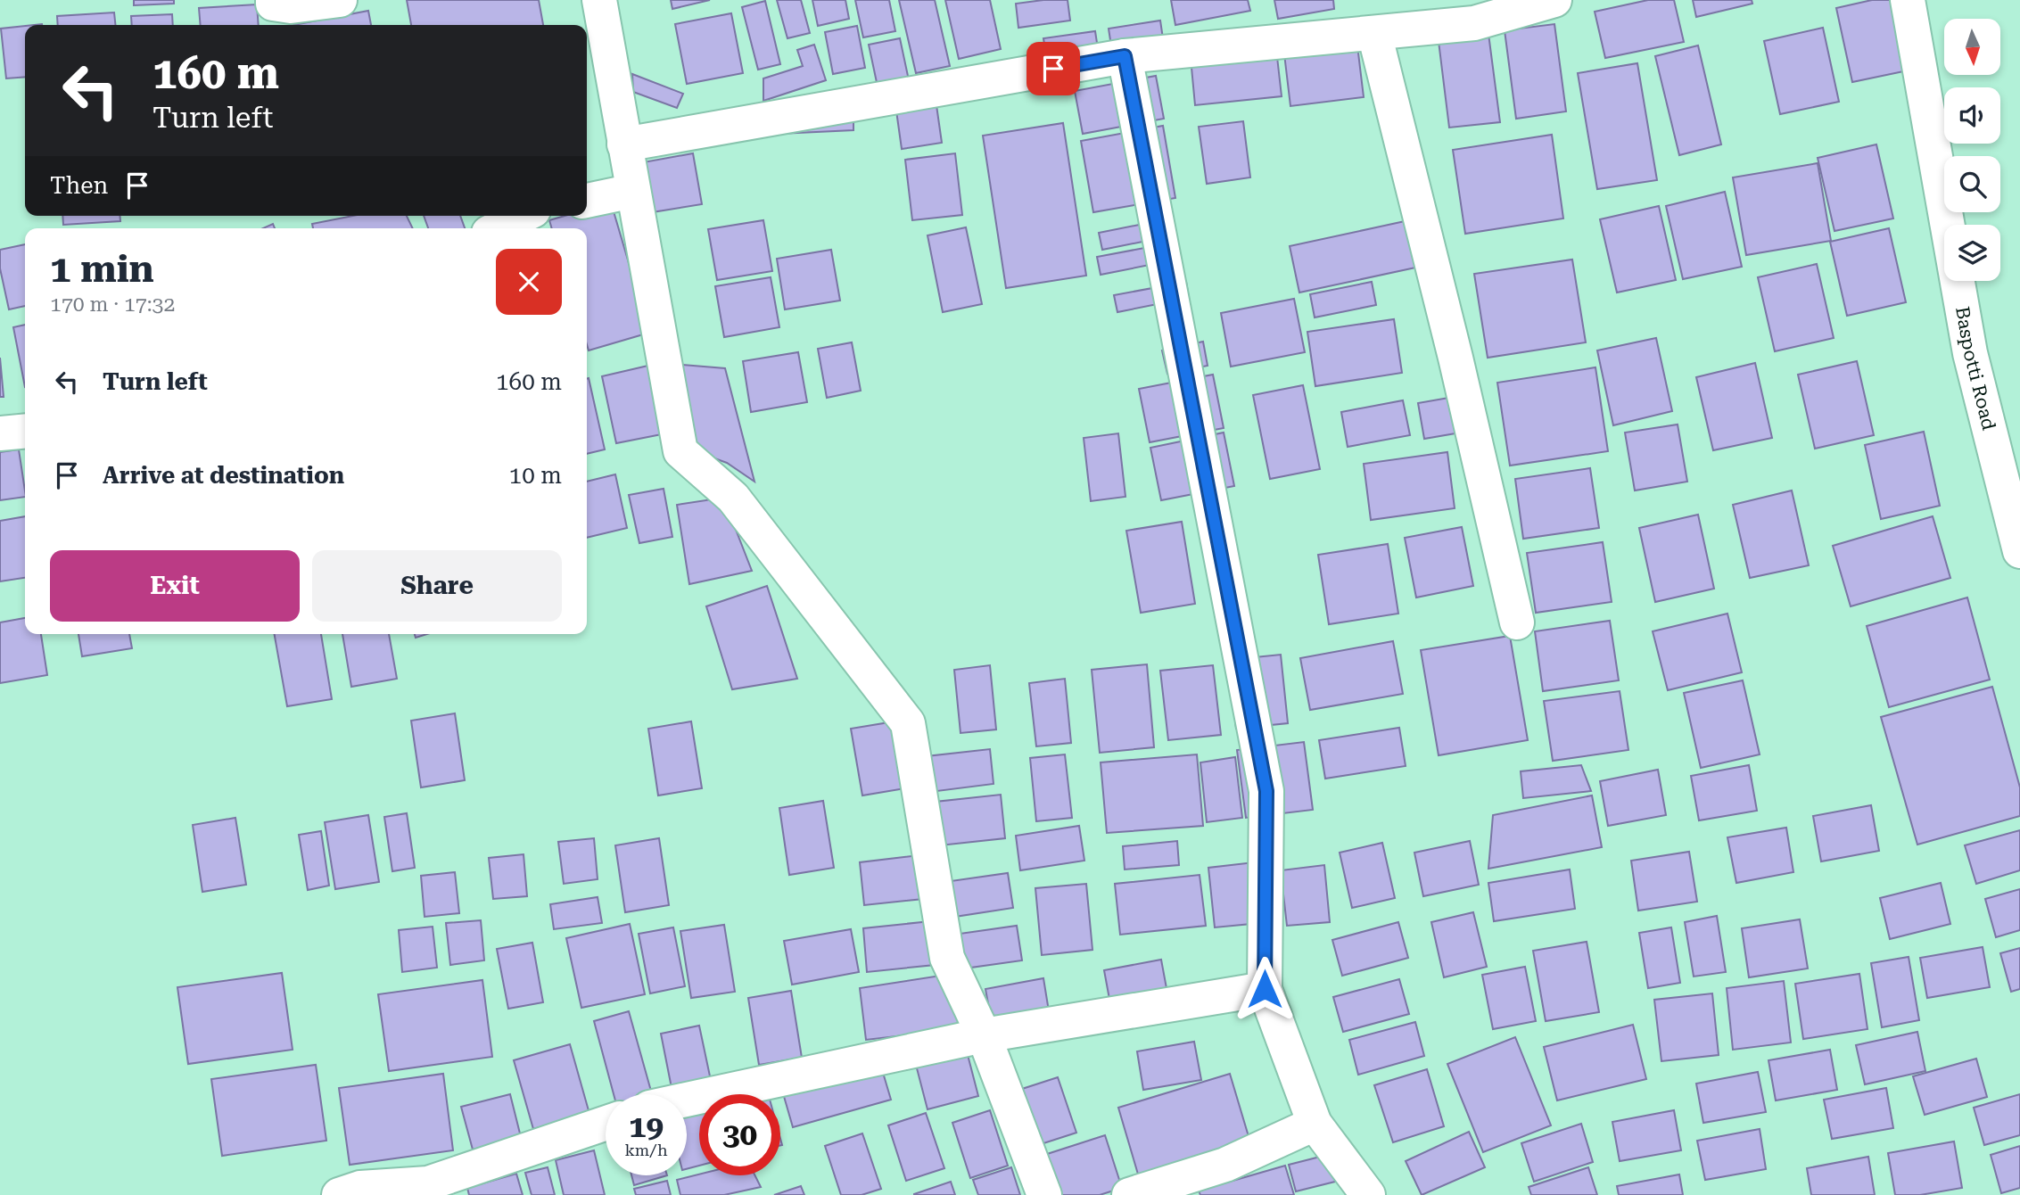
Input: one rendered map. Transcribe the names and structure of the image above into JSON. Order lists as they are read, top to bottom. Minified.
{"streets":{"street":["Baspotti Road"]},"north":"bottom","page":{"turn":["160 m","Turn left"],"then":"Then","heading":["1 min","170 m · 17:32"],"list":[{"name":"Turn left","value":"160 m"},{"name":"Arrive at destination","value":"10 m"}],"buttons":["Exit","Share"],"speed":"19 km/h","limit":"30"}}
